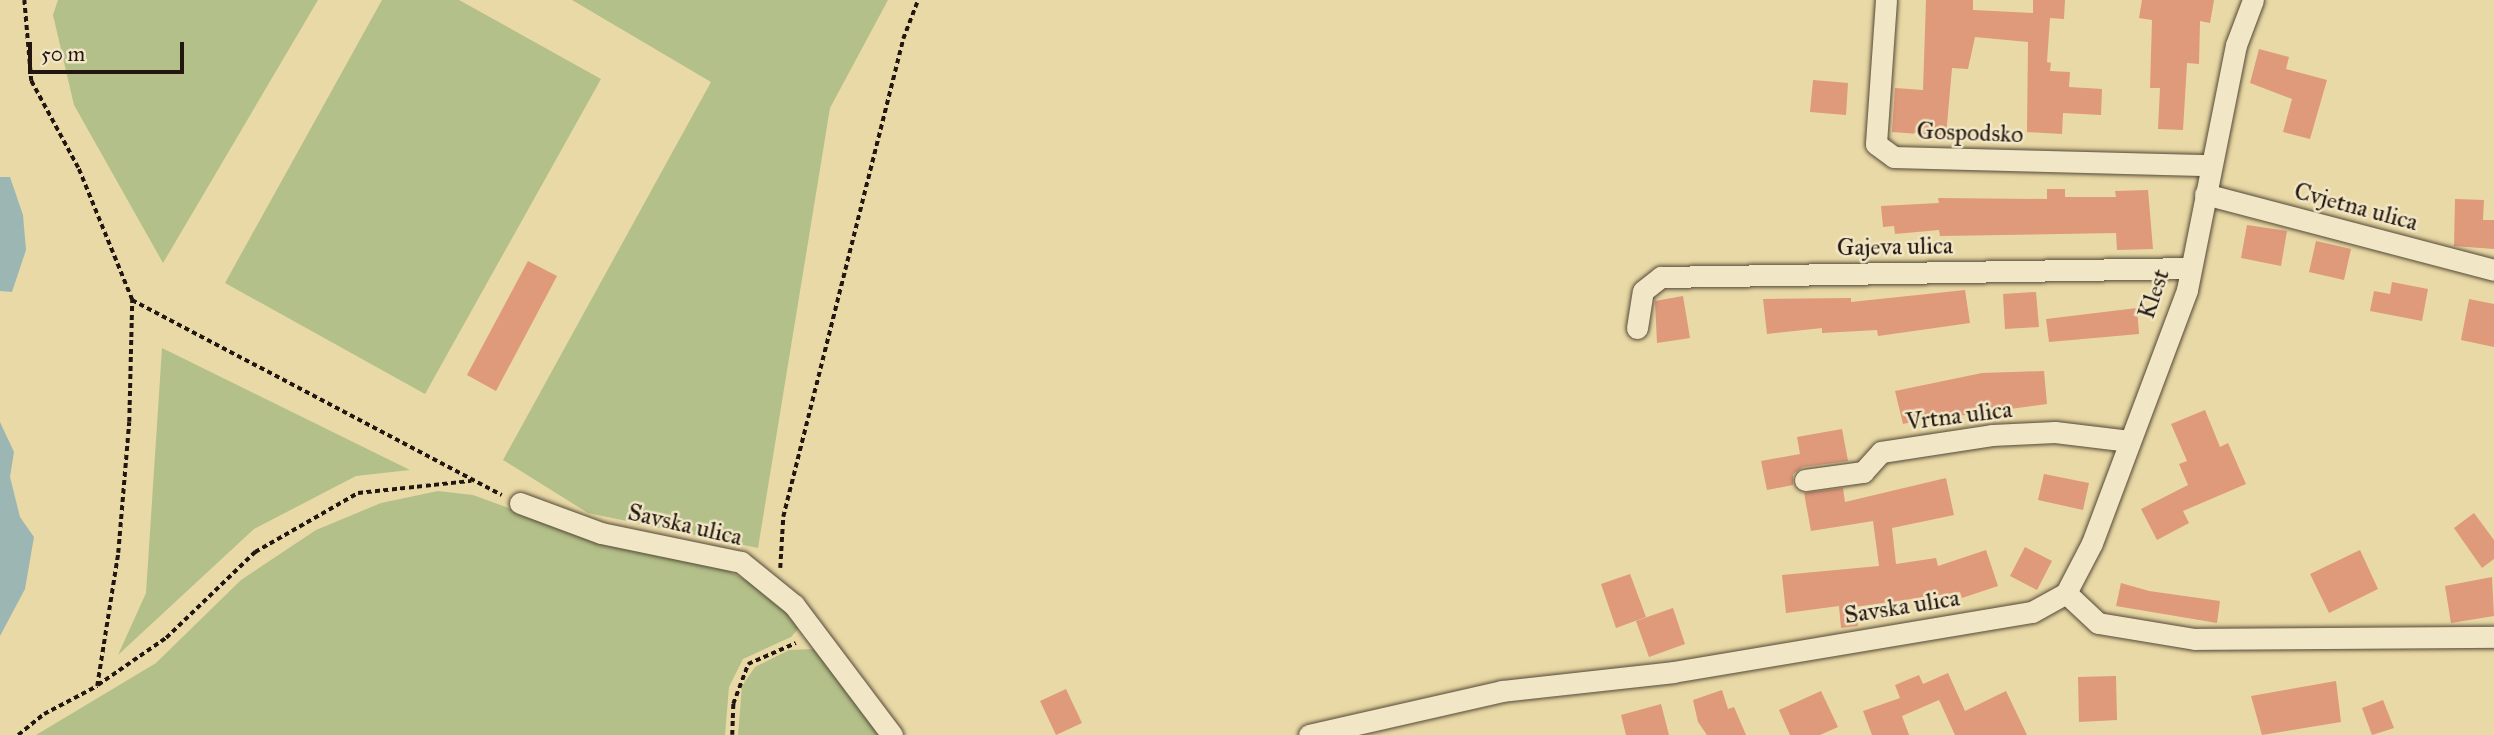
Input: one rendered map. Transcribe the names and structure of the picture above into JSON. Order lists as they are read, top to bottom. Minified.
{"streets":{"street":["Gospodsko","Cvjetna ulica","Gajeva ulica","Klest","Vrtna ulica","Savska ulica"]},"crossings":[["Gospodsko","Klest"],["Cvjetna ulica","Klest"],["Gajeva ulica","Klest"],["Klest","Vrtna ulica"],["Klest","Savska ulica"]],"scale_bar":"50 m"}
